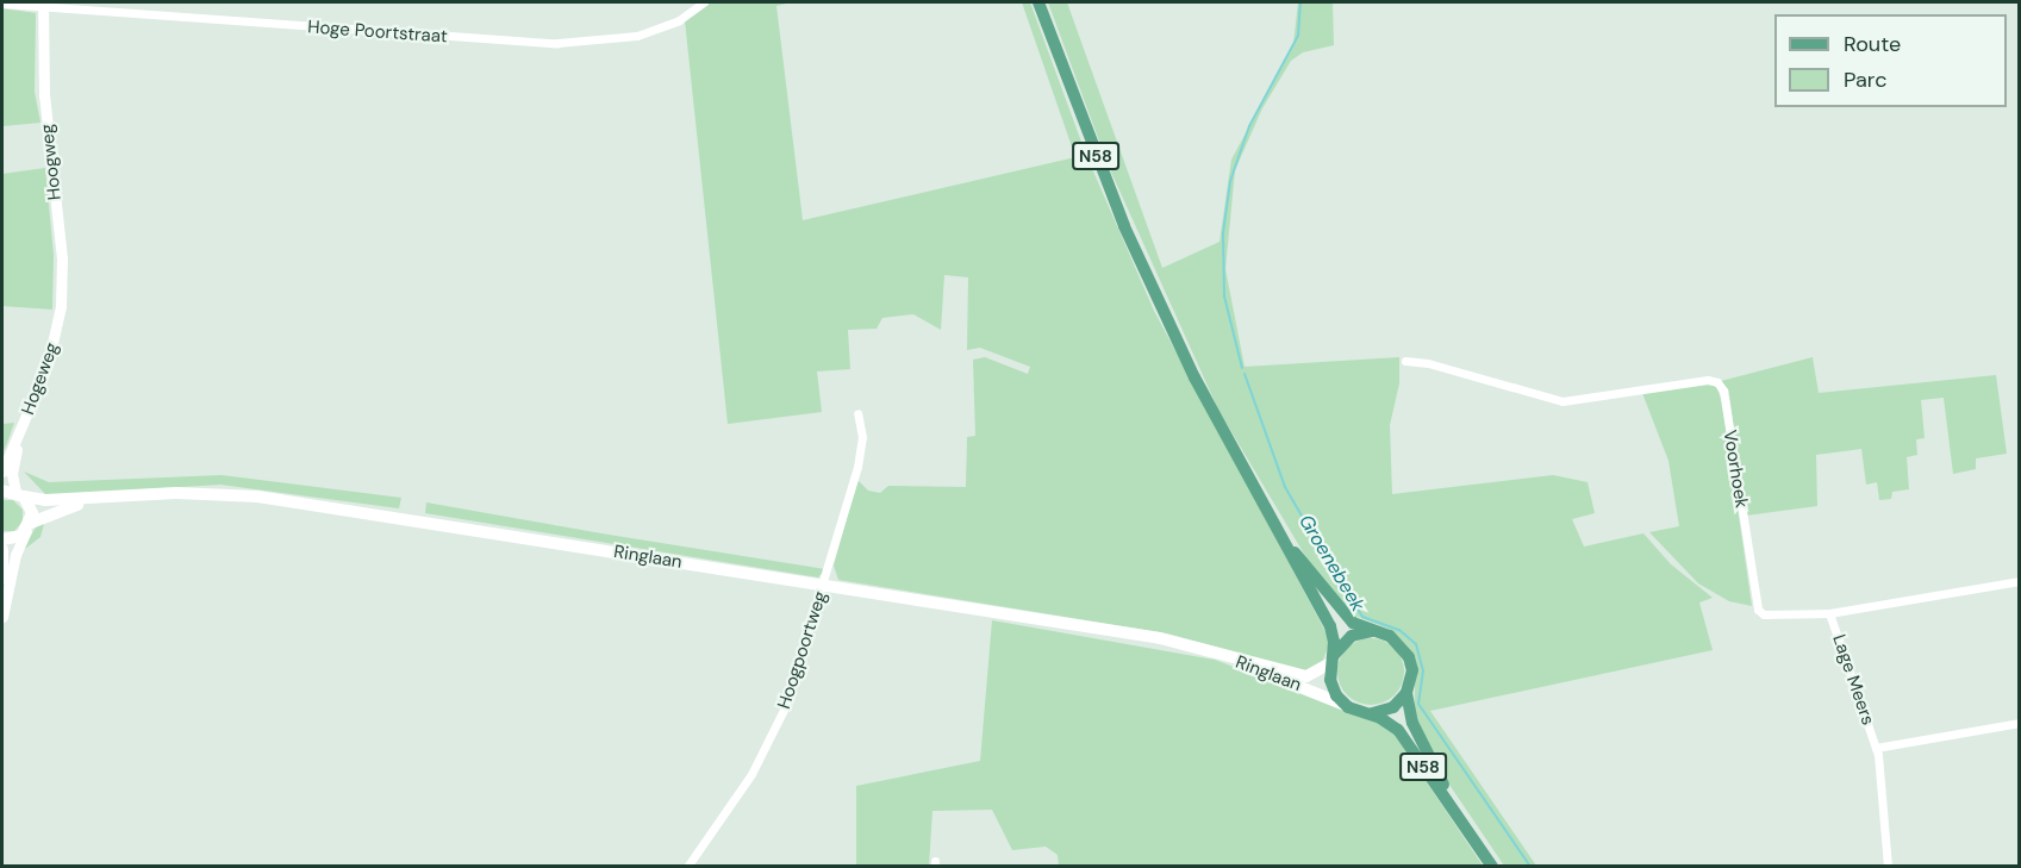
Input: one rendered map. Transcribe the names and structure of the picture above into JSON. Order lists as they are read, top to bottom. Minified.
{"streets":{"main road":["N58","Ringlaan"],"street":["Hoge Poortstraat","Hoogweg","Hogeweg","Voorhoek","Hoogpoortweg","Lage Meers"]},"crossings":[["Hoge Poortstraat","Hoogweg"],["N58","Ringlaan"],["Hoogweg","Hogeweg"],["Hogeweg","Ringlaan"],["Voorhoek","Lage Meers"],["Ringlaan","Hoogpoortweg"]],"water":["Groenebeek"],"legend":["Route","Parc"]}
